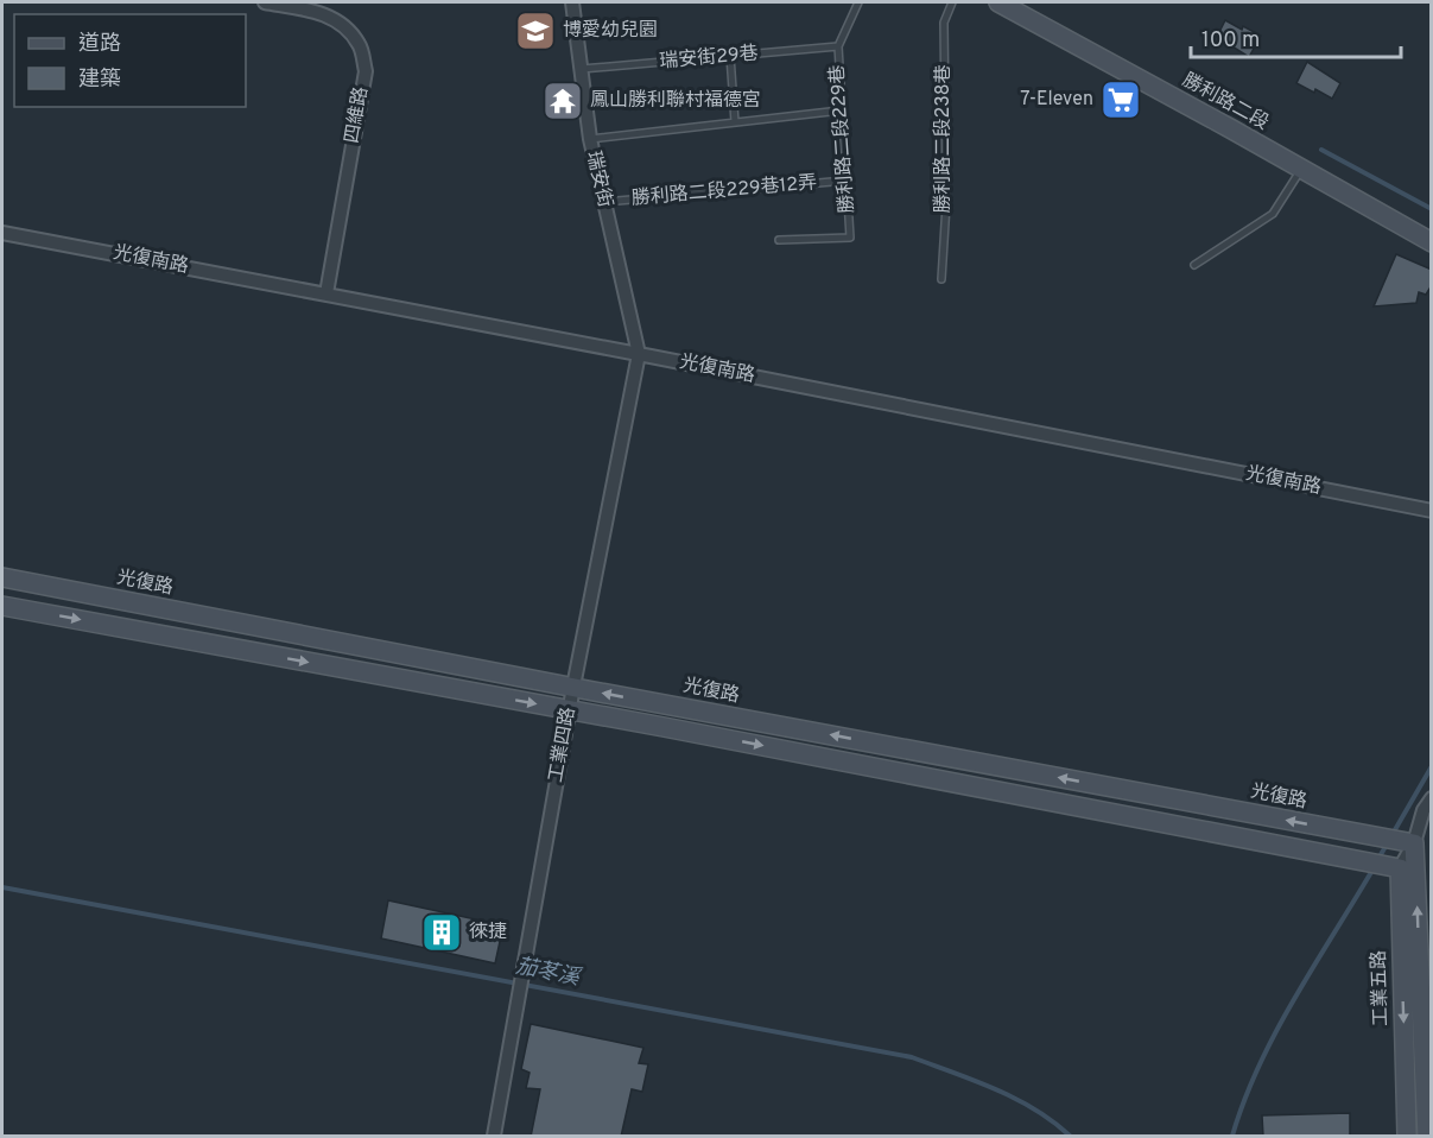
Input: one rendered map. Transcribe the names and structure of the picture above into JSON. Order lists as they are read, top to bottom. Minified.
{"streets":{"street":["勝利路二段","四維路","瑞安街","光復南路","光復路","工業四路","工業五路"],"lane":["瑞安街29巷","勝利路二段229巷","勝利路二段238巷","勝利路二段229巷12弄"]},"crossings":[["瑞安街29巷","勝利路二段229巷"],["瑞安街29巷","瑞安街"],["四維路","光復南路"],["勝利路二段229巷","勝利路二段229巷12弄"],["瑞安街","勝利路二段229巷12弄"],["瑞安街","光復南路"],["瑞安街","工業四路"],["光復南路","工業四路"],["光復路","工業四路"],["光復路","工業五路"]],"water":["茄苳溪"],"places":{"school or university":["博愛幼兒園"],"supermarket":["7-Eleven"],"temple":["鳳山勝利聯村福德宮"],"building":["徠捷"]},"legend":["道路","建築"],"scale_bar":"100 m"}
